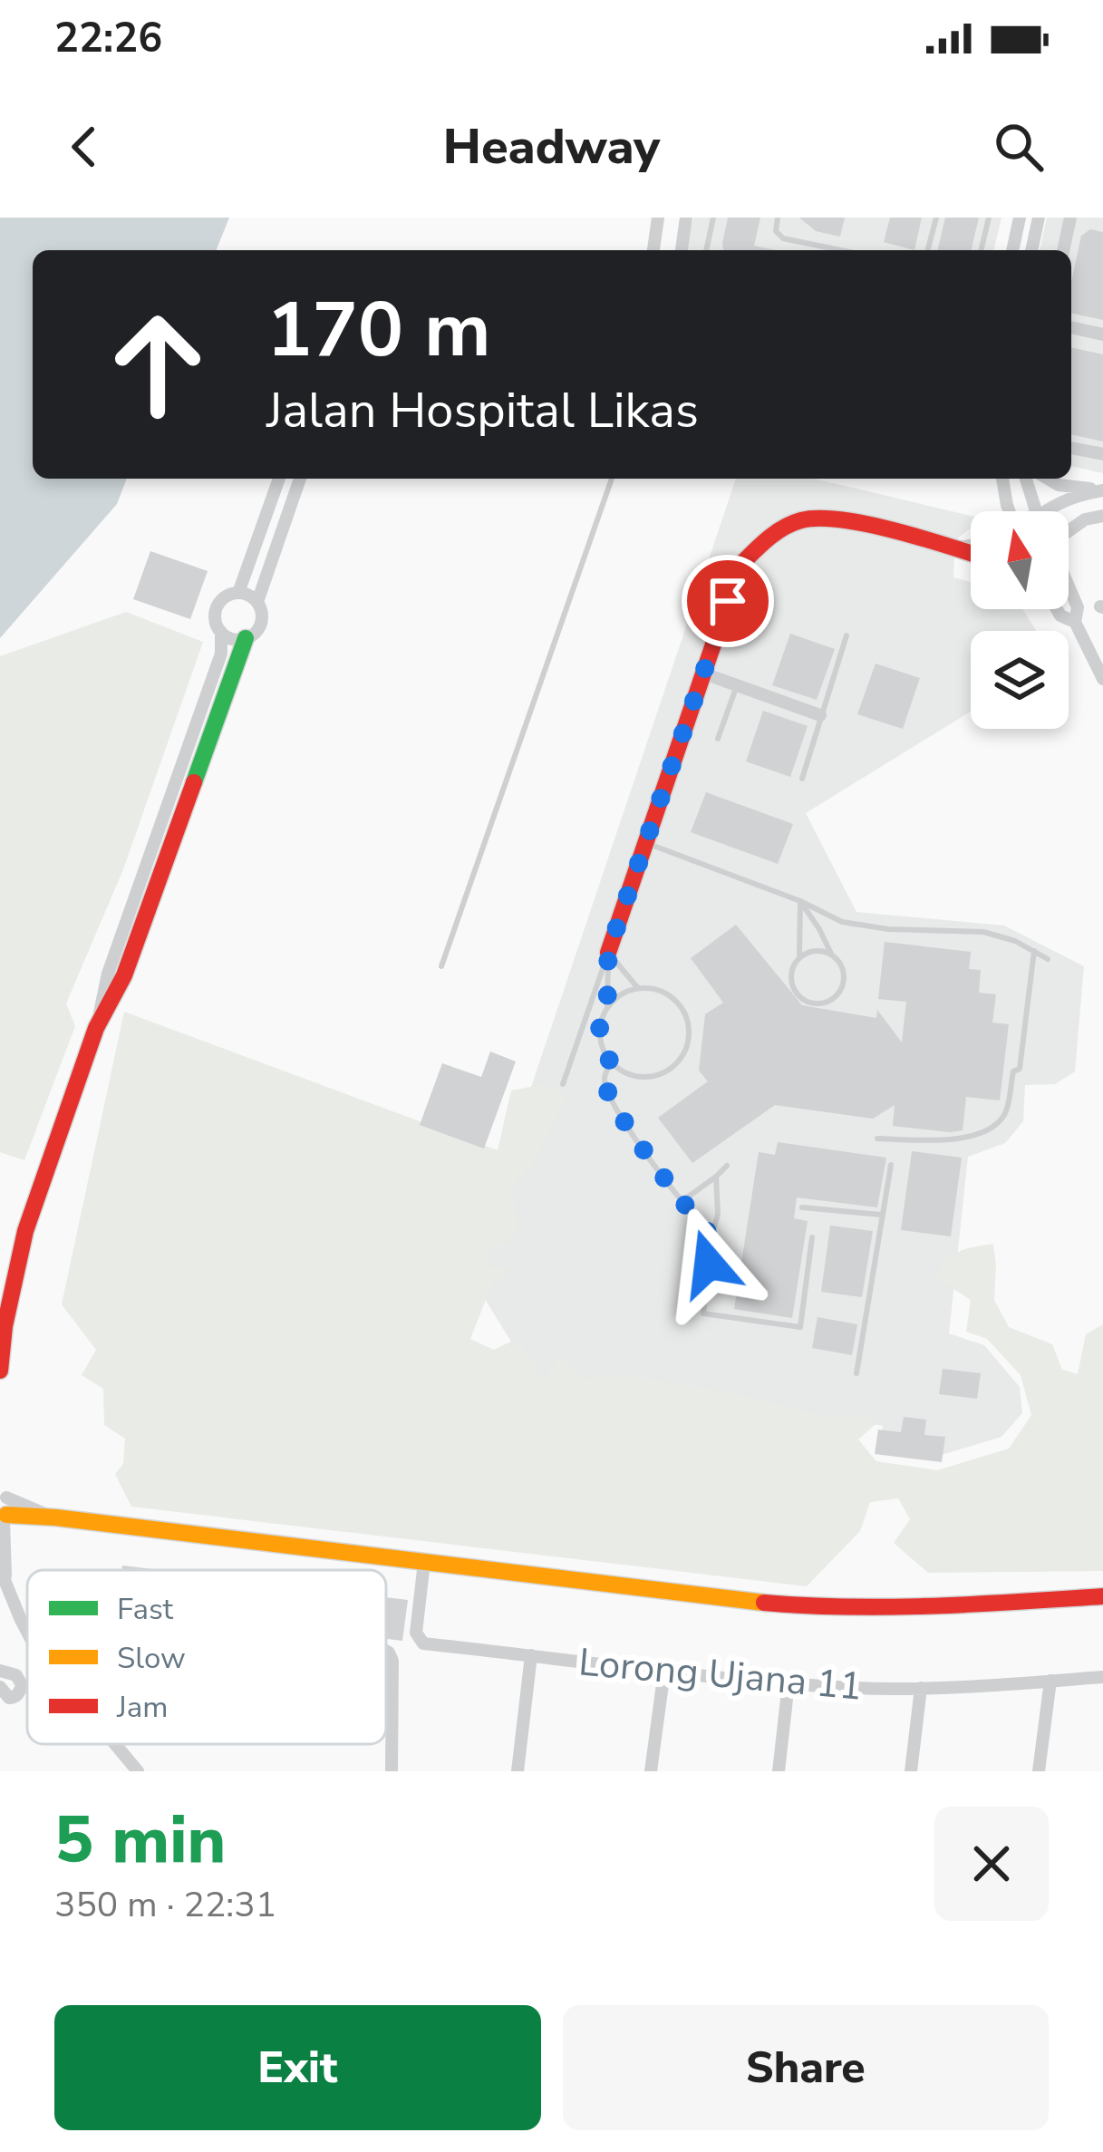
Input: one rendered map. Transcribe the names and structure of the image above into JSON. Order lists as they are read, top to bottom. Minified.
{"streets":{"street":["Lorong Ujana 11"]},"legend":["Fast","Slow","Jam"],"north":"top","page":{"status":"22:26","header":"Headway","turn":["170 m","Jalan Hospital Likas"],"heading":["5 min","350 m · 22:31"],"buttons":["Exit","Share"]}}
